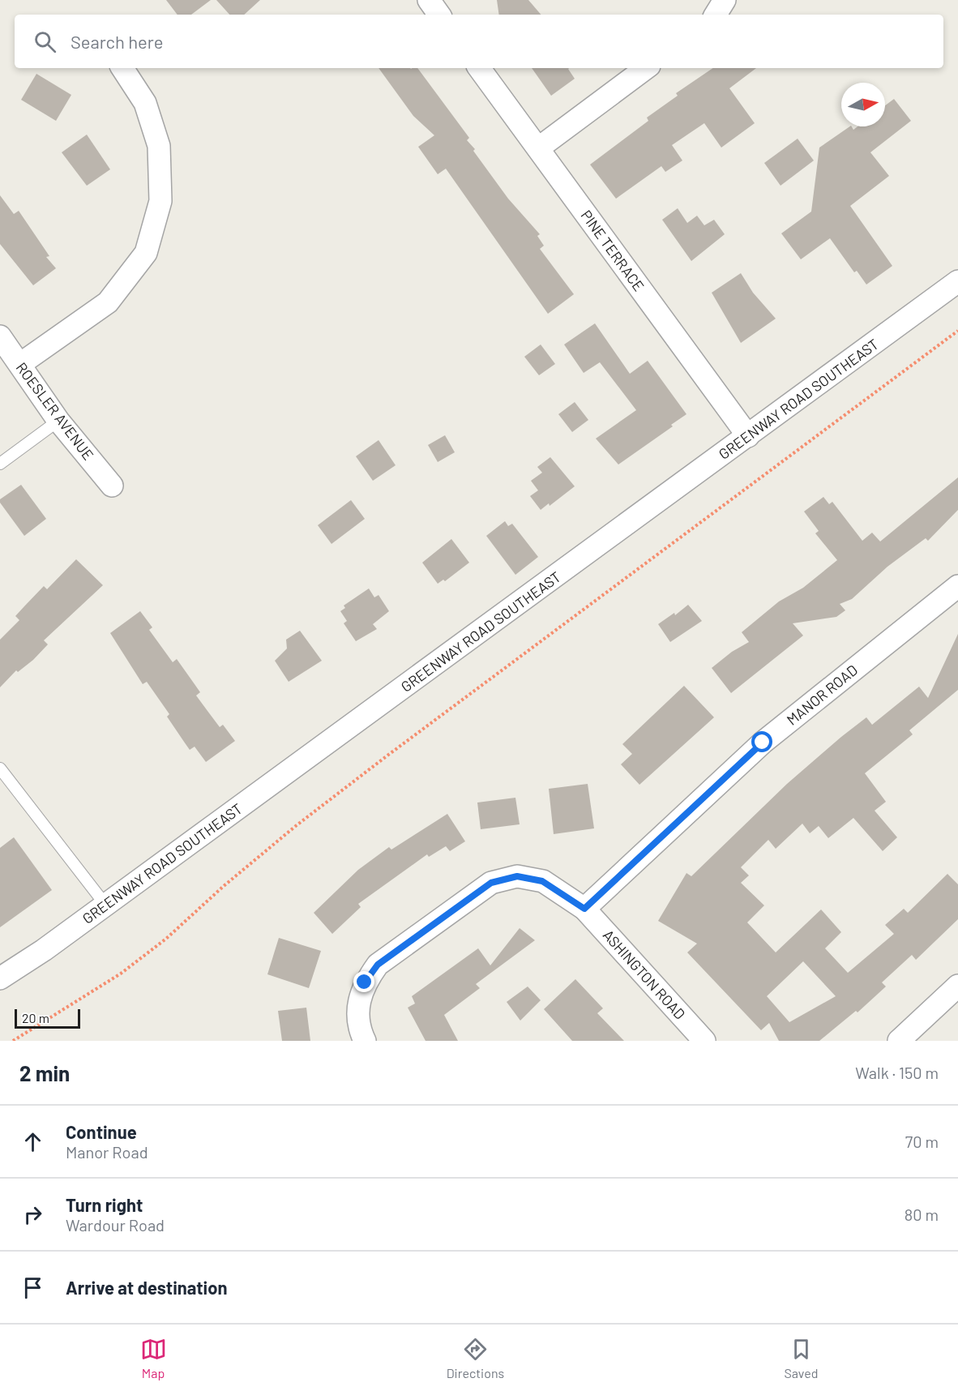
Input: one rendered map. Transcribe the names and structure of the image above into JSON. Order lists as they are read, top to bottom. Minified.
{"streets":{"street":["PINE TERRACE","GREENWAY ROAD SOUTHEAST","ROESLER AVENUE","MANOR ROAD","ASHINGTON ROAD"]},"crossings":[["PINE TERRACE","GREENWAY ROAD SOUTHEAST"],["MANOR ROAD","ASHINGTON ROAD"]],"scale_bar":"20 m","north":"right","page":{"search":"Search here","scale":"20 m","heading":["2 min","Walk · 150 m"],"list":[["Continue","Manor Road","70 m"],["Turn right","Wardour Road","80 m"],"Arrive at destination"],"nav":["Map","Directions","Saved"]}}
